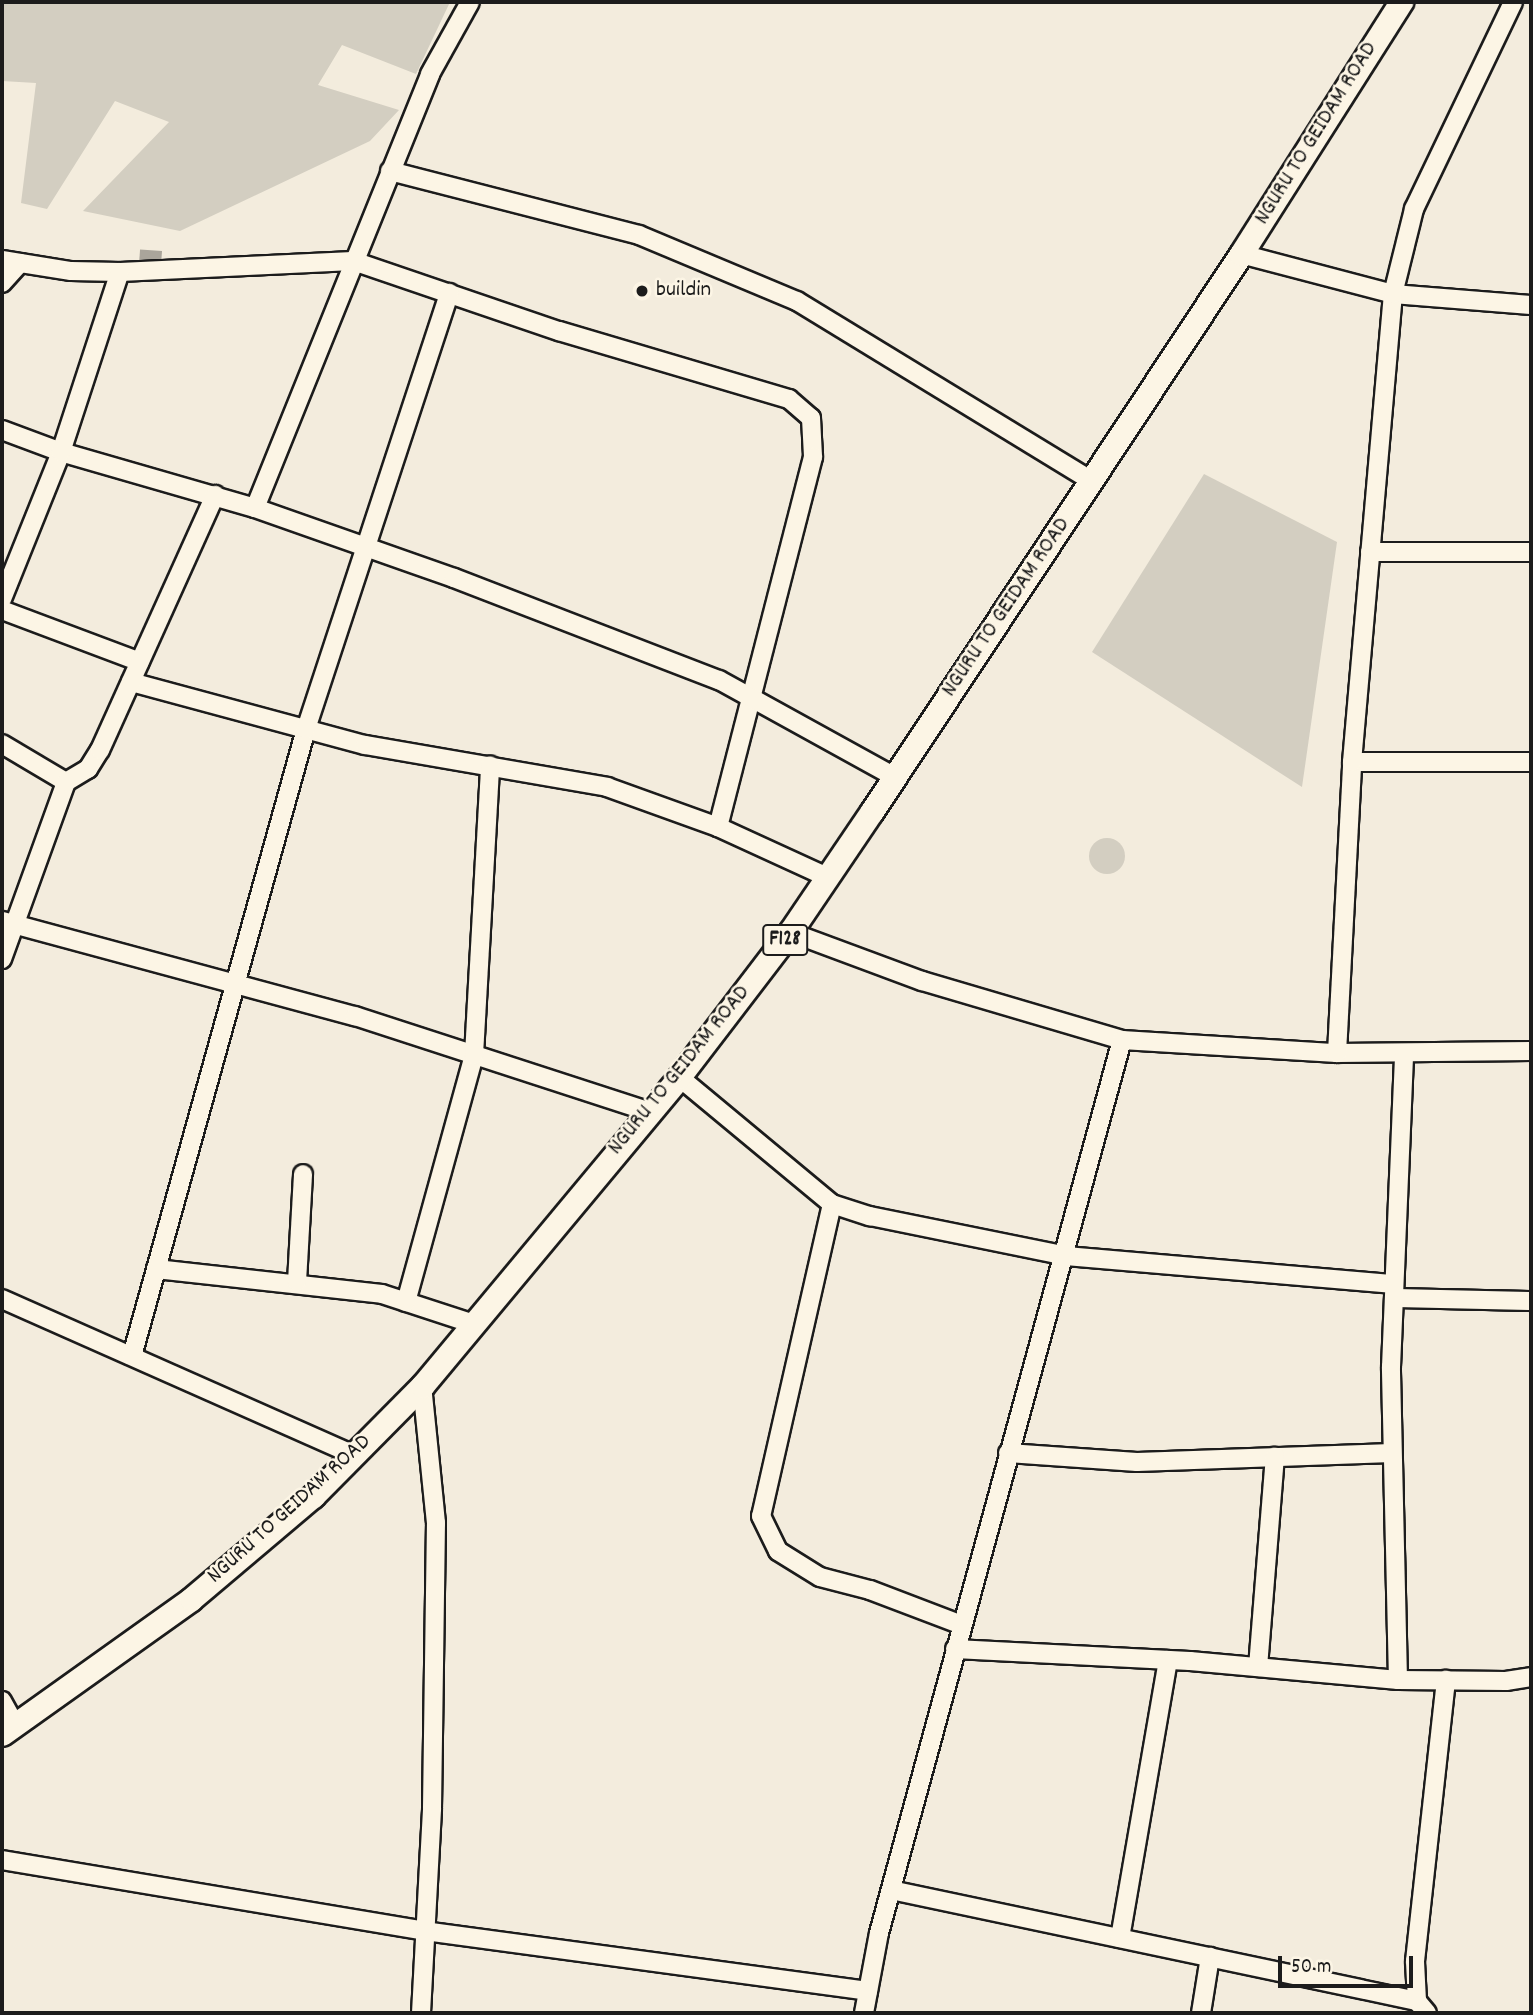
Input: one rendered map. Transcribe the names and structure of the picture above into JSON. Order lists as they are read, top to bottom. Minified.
{"streets":{"main road":["NGURU TO GEIDAM ROAD","F128"]},"places":["buildin"],"scale_bar":"50 m"}
